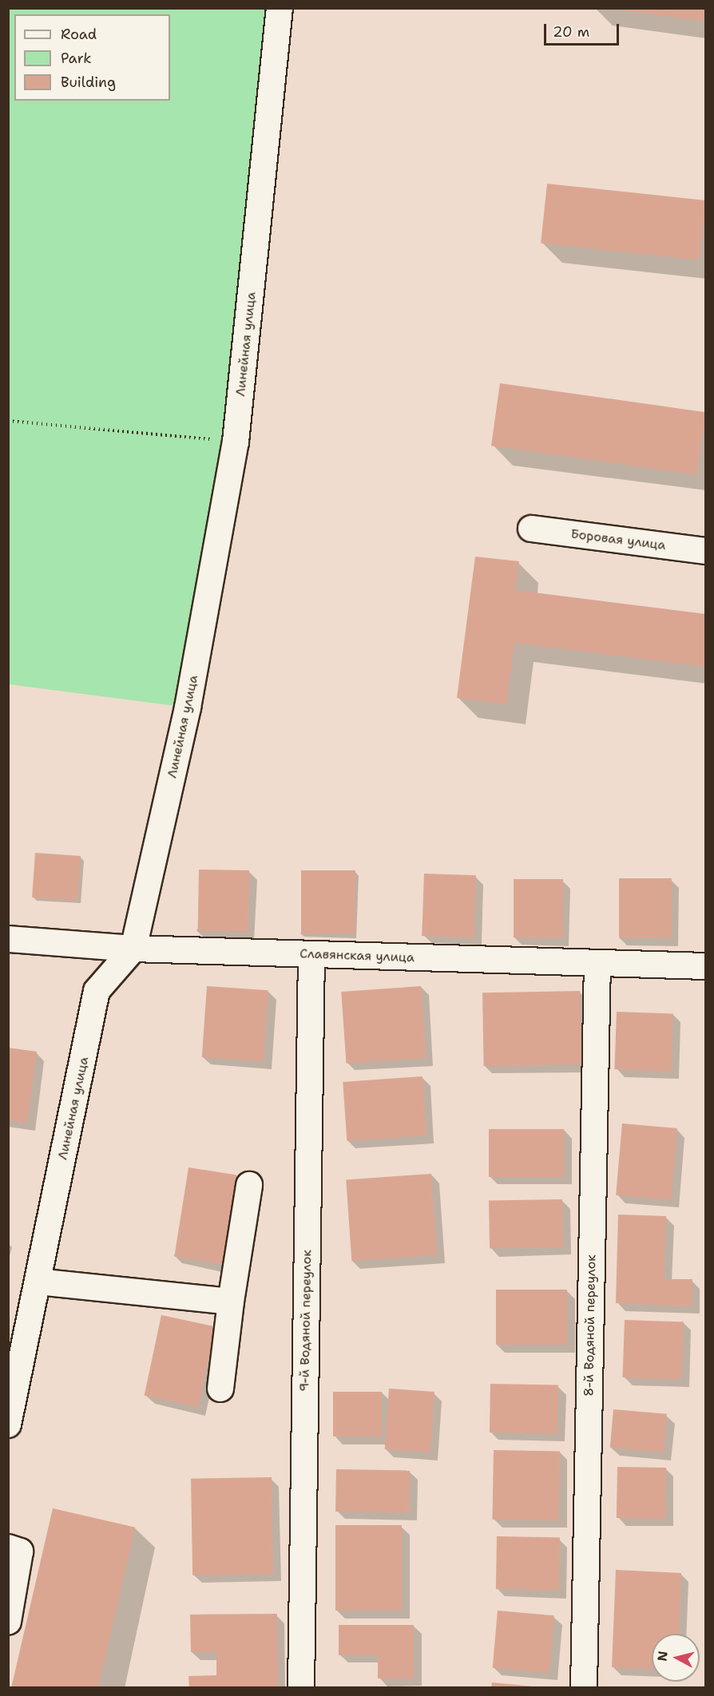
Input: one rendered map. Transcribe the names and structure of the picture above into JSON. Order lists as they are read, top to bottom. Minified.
{"streets":{"street":["Линейная улица","Боровая улица","Славянская улица","9-й Водяной переулок","8-й Водяной переулок"]},"crossings":[["Линейная улица","Славянская улица"],["Славянская улица","9-й Водяной переулок"],["Славянская улица","8-й Водяной переулок"]],"legend":["Road","Park","Building"],"scale_bar":"20 m","north":"left"}
